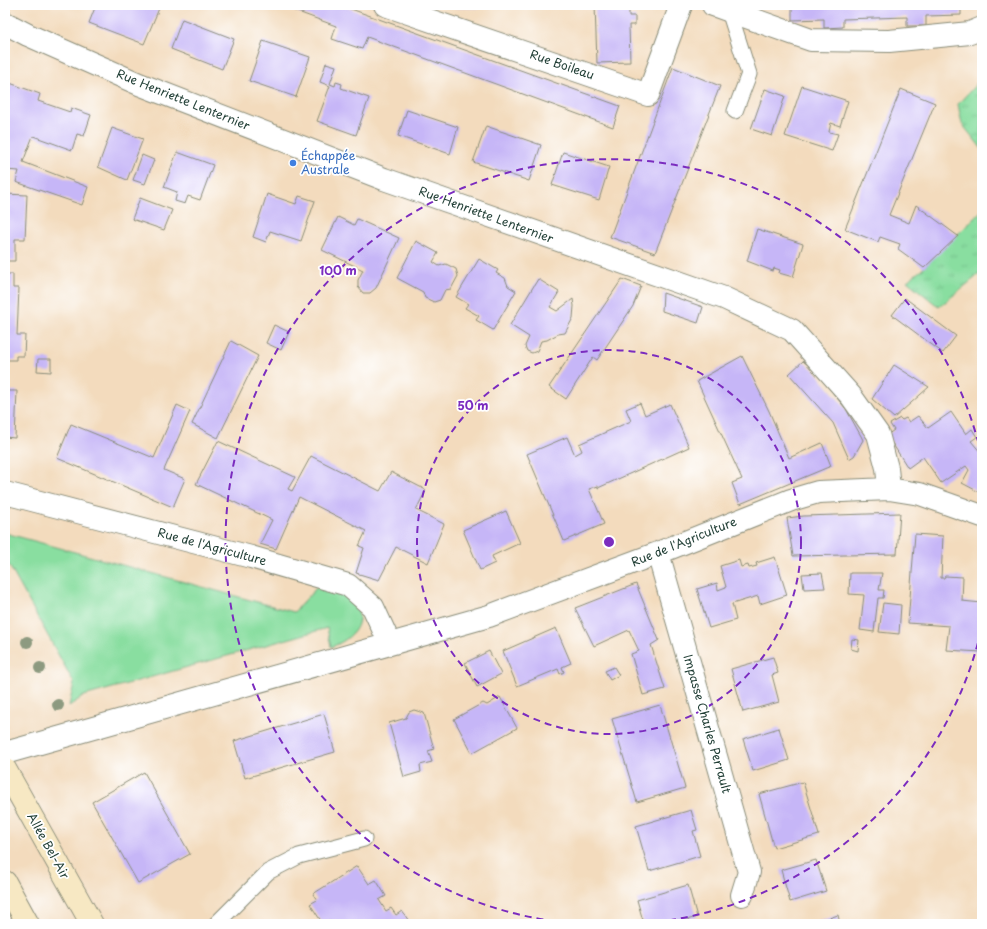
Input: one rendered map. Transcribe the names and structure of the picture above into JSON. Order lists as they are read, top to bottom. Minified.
{"streets":{"street":["Rue Boileau","Rue Henriette Lenternier","Rue de l'Agriculture","Impasse Charles Perrault","Allée Bel-Air"]},"crossings":[["Rue Henriette Lenternier","Rue de l'Agriculture"],["Rue de l'Agriculture","Impasse Charles Perrault"]],"places":["Échappée Australe"],"rings":["100 m","50 m"]}
